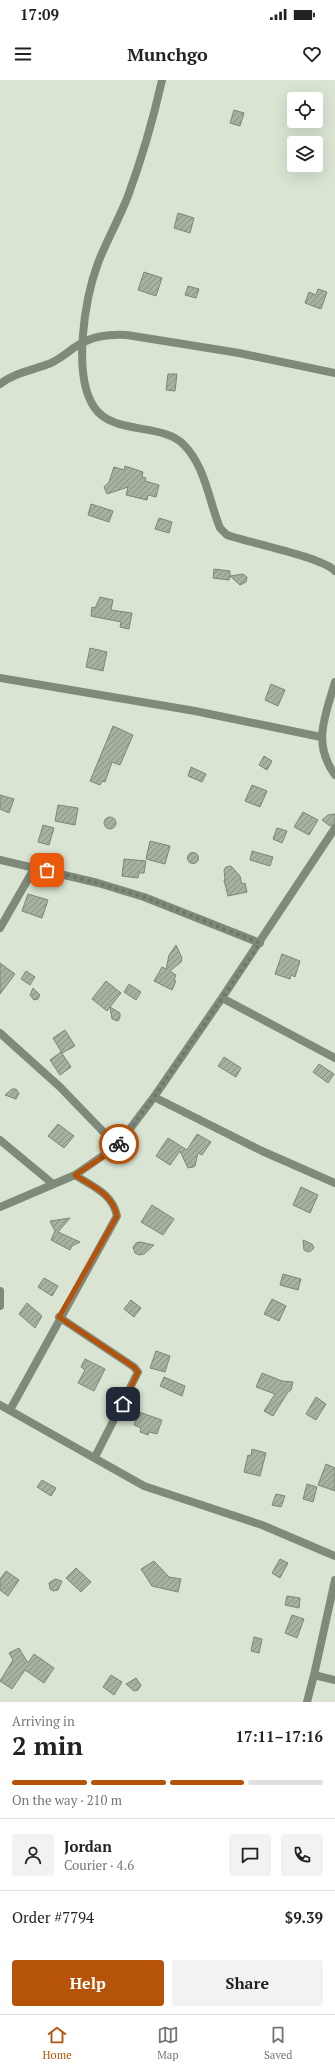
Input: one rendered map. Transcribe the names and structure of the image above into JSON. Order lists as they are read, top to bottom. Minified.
{"page":{"status":"17:09","header":"Munchgo","heading":["2 min","Arriving in","17:11–17:16"],"panel":["Jordan","Courier · 4.6","Order #7794","$9.39"],"bar":"On the way · 210 m","buttons":["Help","Share"],"tabs":["Home","Map","Saved"]}}
